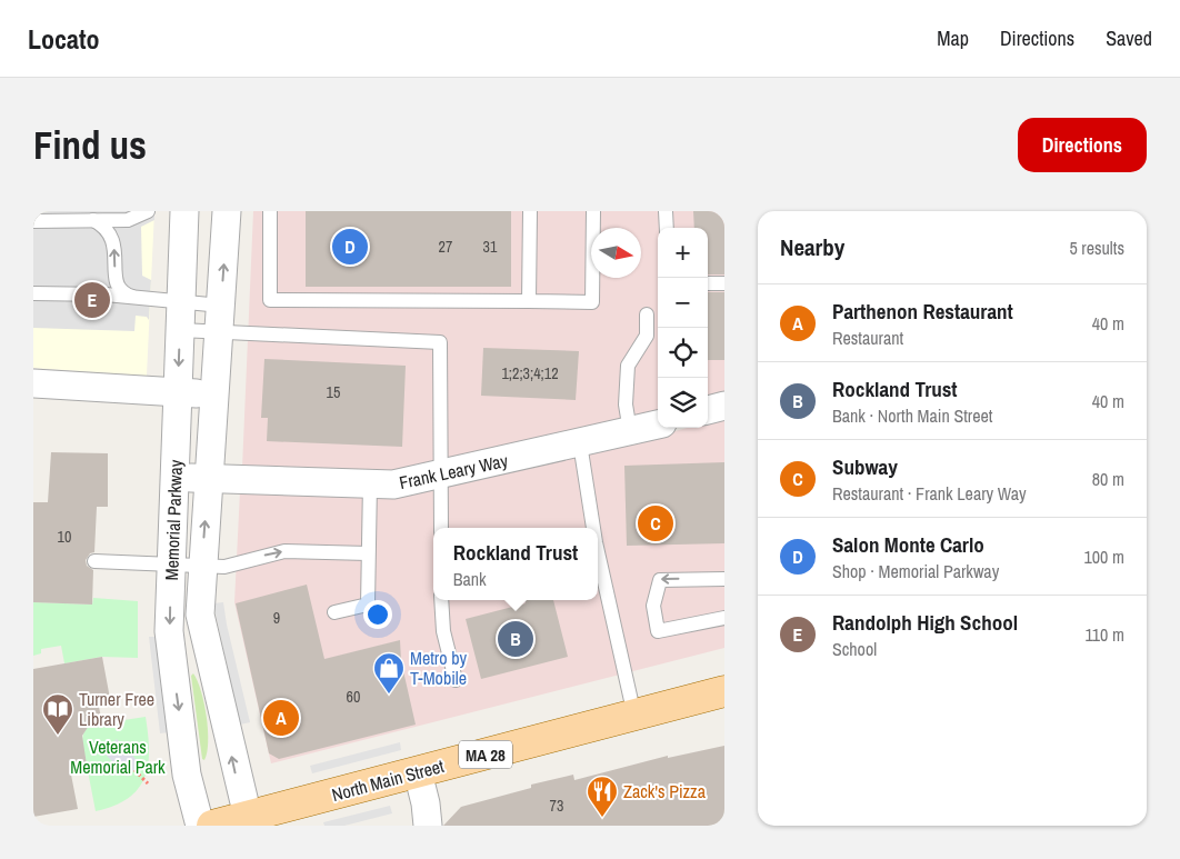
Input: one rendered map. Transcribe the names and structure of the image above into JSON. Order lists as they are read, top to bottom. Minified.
{"streets":{"main road":["MA 28","North Main Street"],"street":["Frank Leary Way","Memorial Parkway"]},"crossings":[["Frank Leary Way","Memorial Parkway"],["Memorial Parkway","North Main Street"]],"parks":["Veterans Memorial Park"],"places":{"shop":["Metro by T-Mobile"],"library":["Turner Free Library"],"restaurant":["Zack's Pizza"]},"house_numbers":["27","31","1;2;3;4;12","15","10","9","60","73"],"north":"right","page":{"header":"Locato","nav":["Map","Directions","Saved"],"buttons":"Directions","title":"Find us","heading":["Nearby","5 results"],"pins":["D","E","C","B","A"],"map_buttons":["+","−"],"list":[{"mark":"A","name":"Parthenon Restaurant","note":"Restaurant","value":"40 m"},{"mark":"B","name":"Rockland Trust","note":"Bank · North Main Street","value":"40 m"},{"mark":"C","name":"Subway","note":"Restaurant · Frank Leary Way","value":"80 m"},{"mark":"D","name":"Salon Monte Carlo","note":"Shop · Memorial Parkway","value":"100 m"},{"mark":"E","name":"Randolph High School","note":"School","value":"110 m"}],"popup":["Rockland Trust","Bank"]}}
